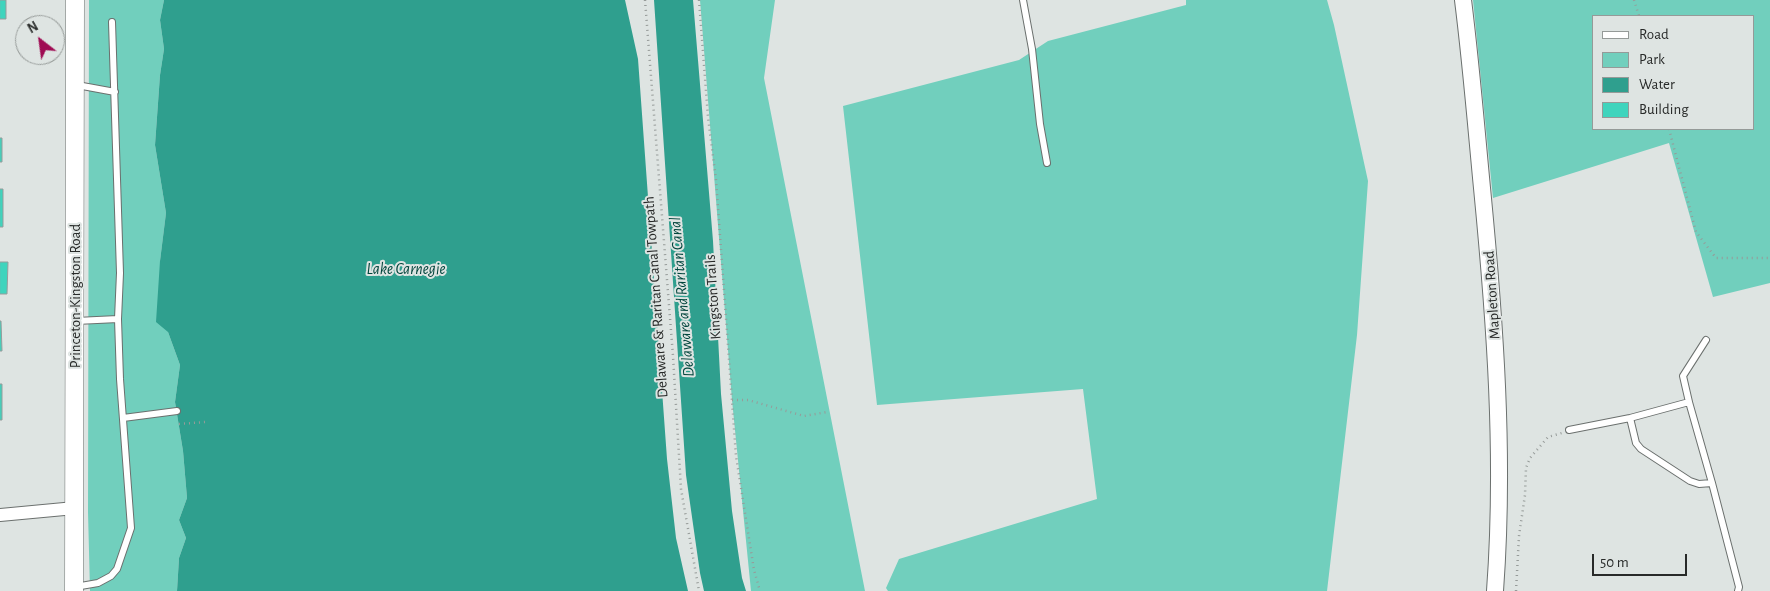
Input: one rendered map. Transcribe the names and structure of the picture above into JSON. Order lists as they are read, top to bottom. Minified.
{"streets":{"main road":["Princeton-Kingston Road"],"street":["Mapleton Road"],"path":["Delaware & Raritan Canal Towpath","Kingston Trails"]},"water":["Lake Carnegie","Delaware and Raritan Canal"],"legend":["Road","Park","Water","Building"],"scale_bar":"50 m","north":"top left"}
